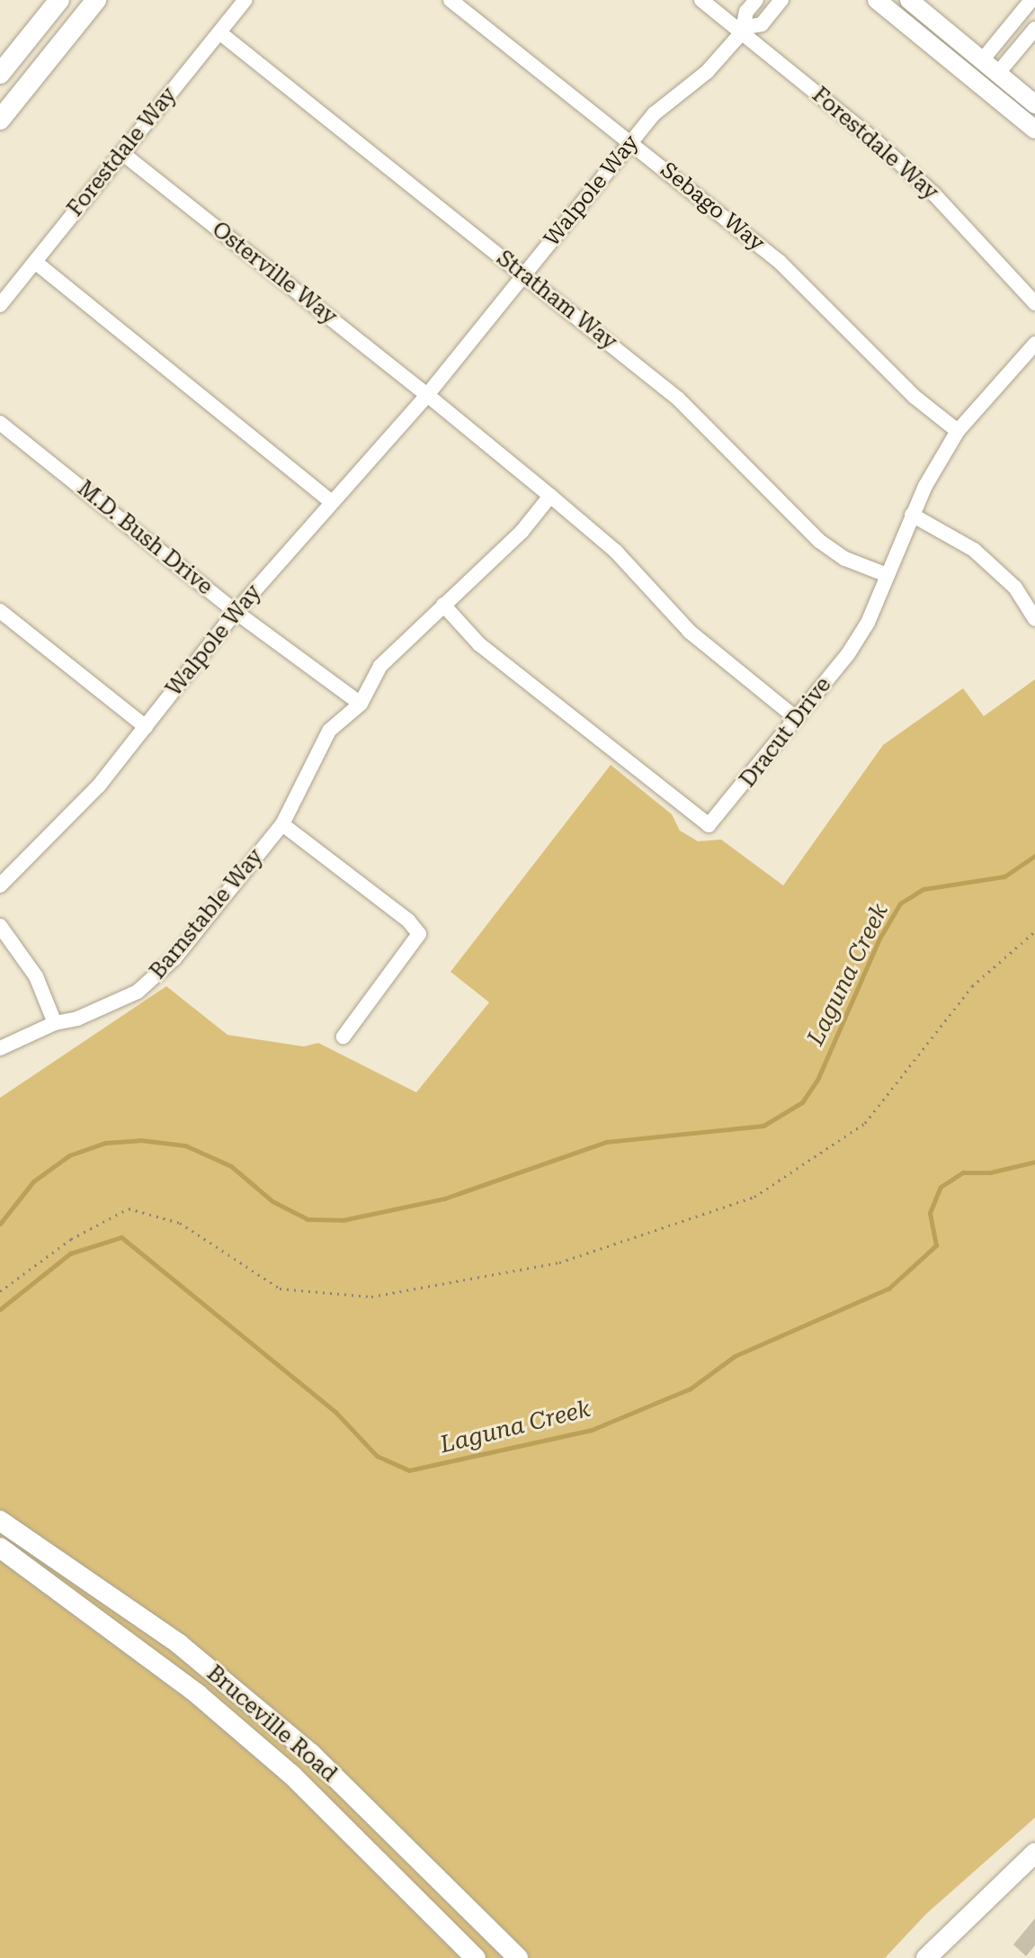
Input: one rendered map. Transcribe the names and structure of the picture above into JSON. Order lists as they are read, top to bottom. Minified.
{"streets":{"main road":["Bruceville Road"],"street":["Forestdale Way","Walpole Way","Sebago Way","Osterville Way","Stratham Way","M.D. Bush Drive","Dracut Drive","Barnstable Way"]},"crossings":[["Forestdale Way","Walpole Way"],["Forestdale Way","Osterville Way"],["Forestdale Way","Stratham Way"],["Walpole Way","Sebago Way"],["Walpole Way","Osterville Way"],["Walpole Way","Stratham Way"],["Walpole Way","M.D. Bush Drive"],["Sebago Way","Dracut Drive"],["Stratham Way","Dracut Drive"],["M.D. Bush Drive","Barnstable Way"]],"water":["Laguna Creek"]}
